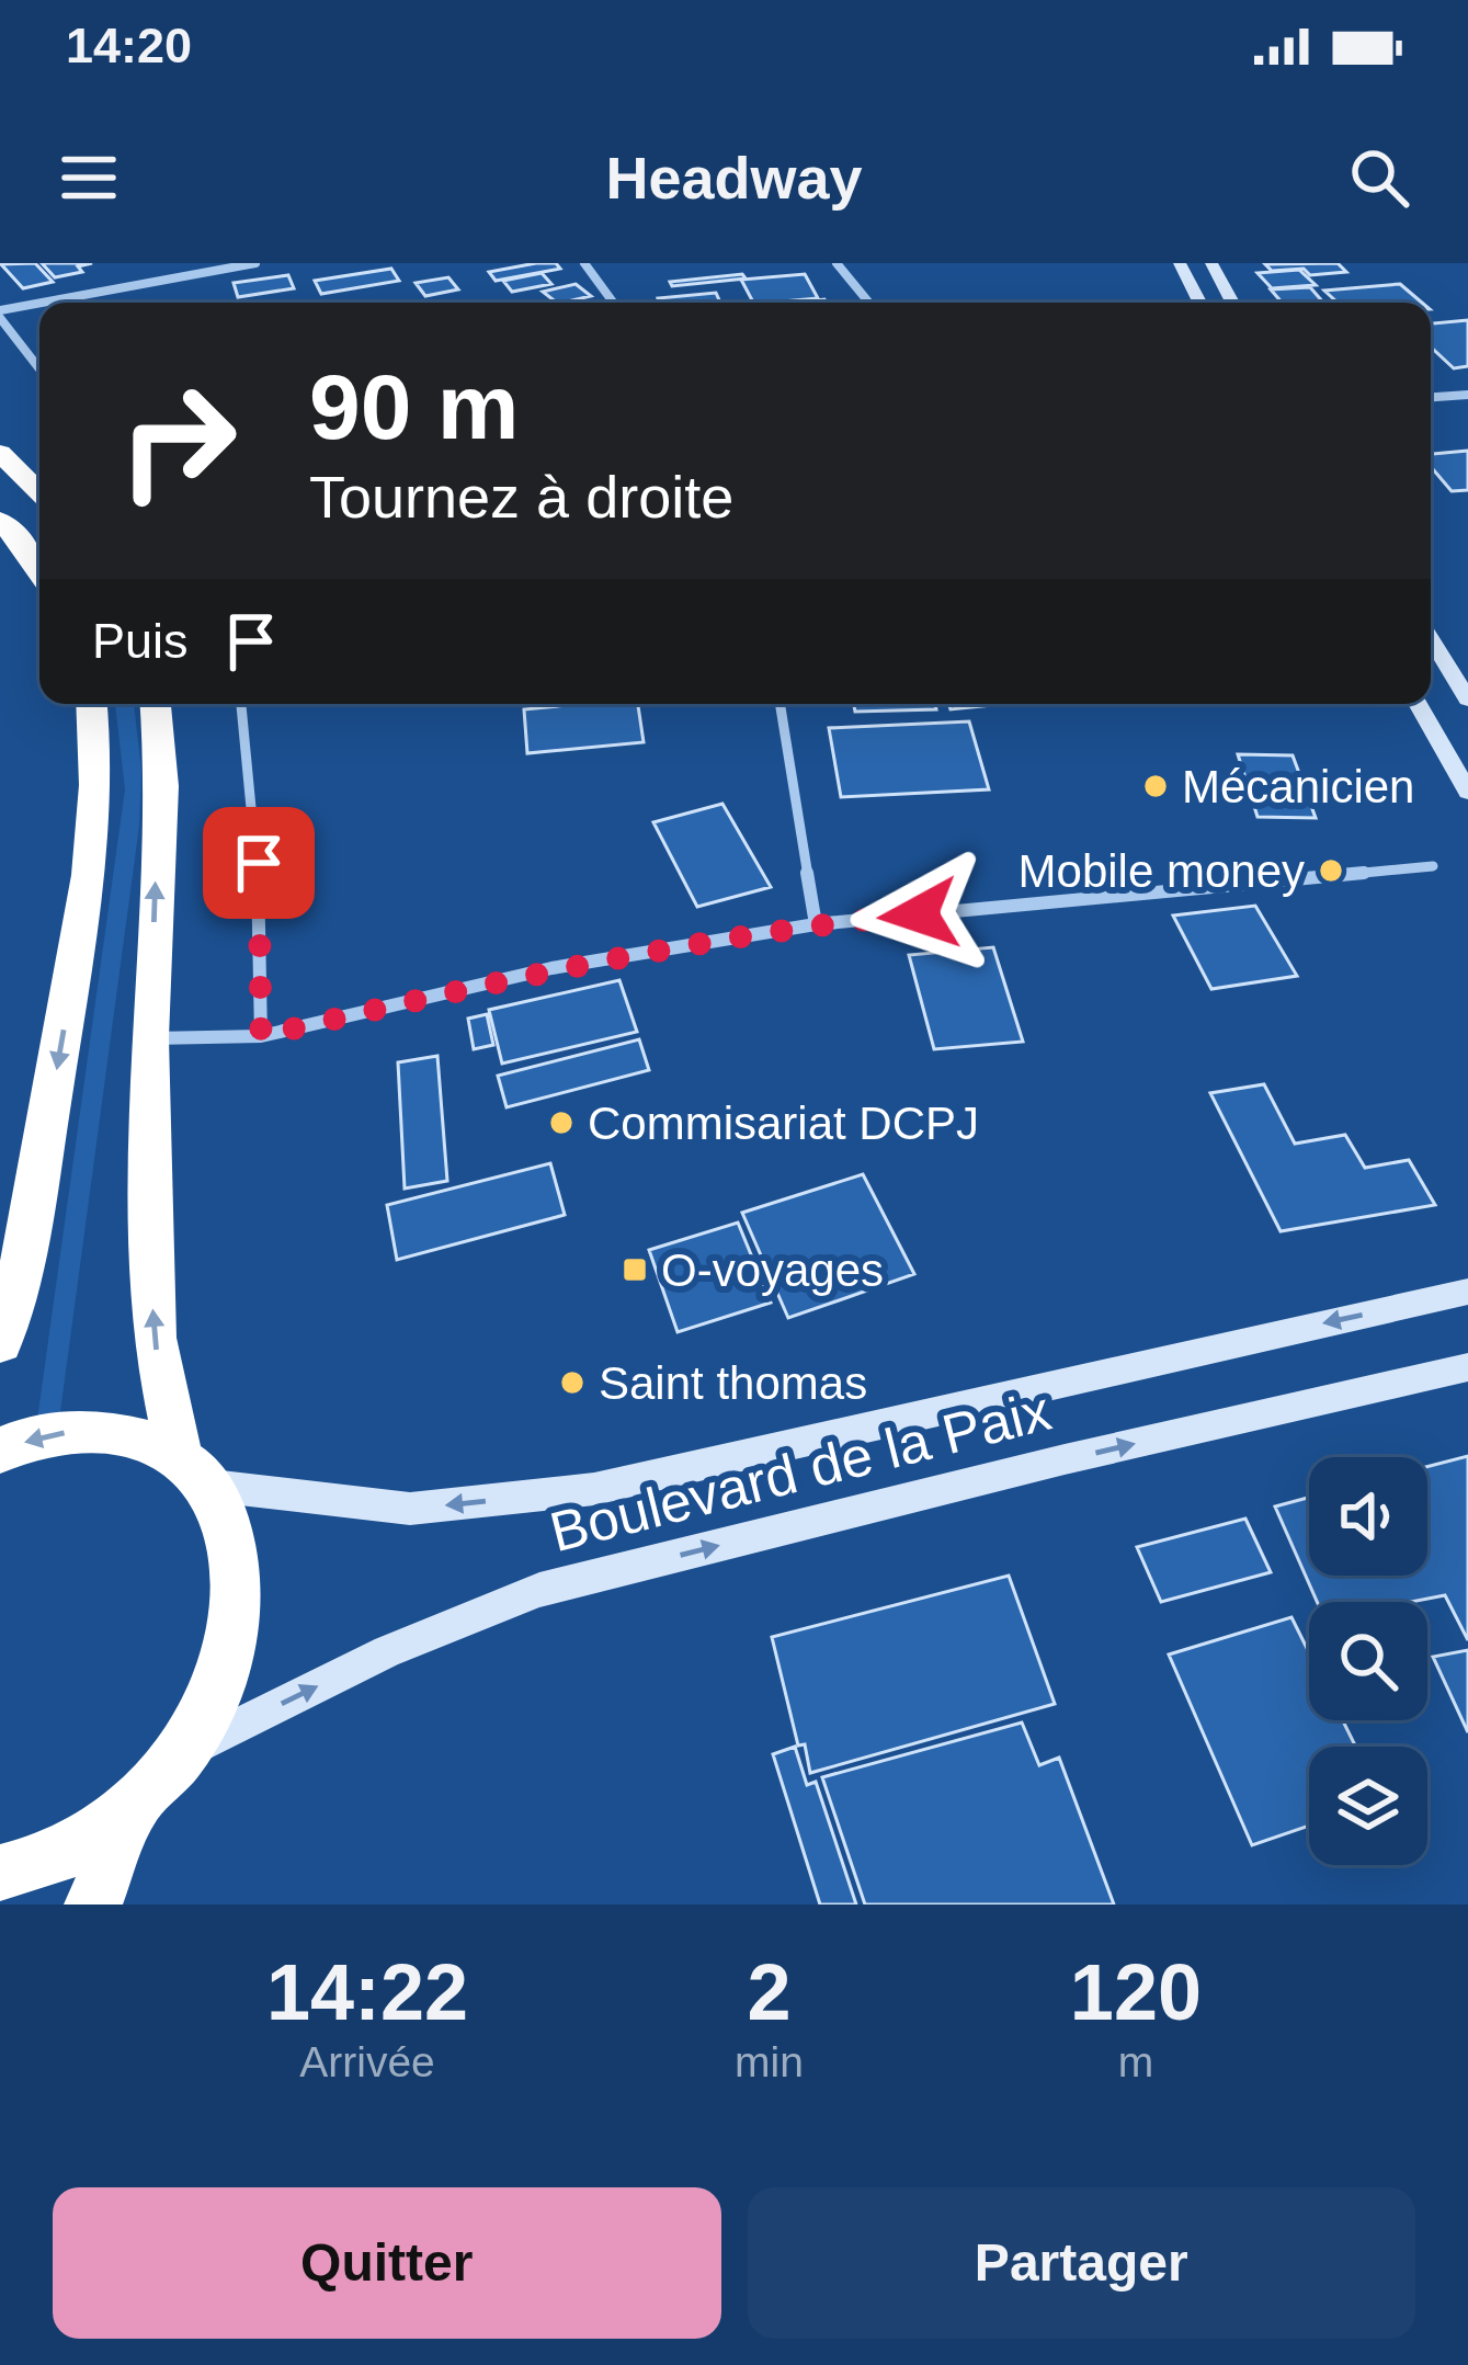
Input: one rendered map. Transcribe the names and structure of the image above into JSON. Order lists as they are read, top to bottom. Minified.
{"streets":{"main road":["Boulevard de la Paix"]},"places":{"other":["Mécanicien","Mobile money","Commisariat DCPJ","Saint thomas"],"transit":["O-voyages"]},"page":{"status":"14:20","header":"Headway","turn":["90 m","Tournez à droite"],"then":"Puis","eta":["14:22","Arrivée","2","min","120","m"],"buttons":["Quitter","Partager"]}}
